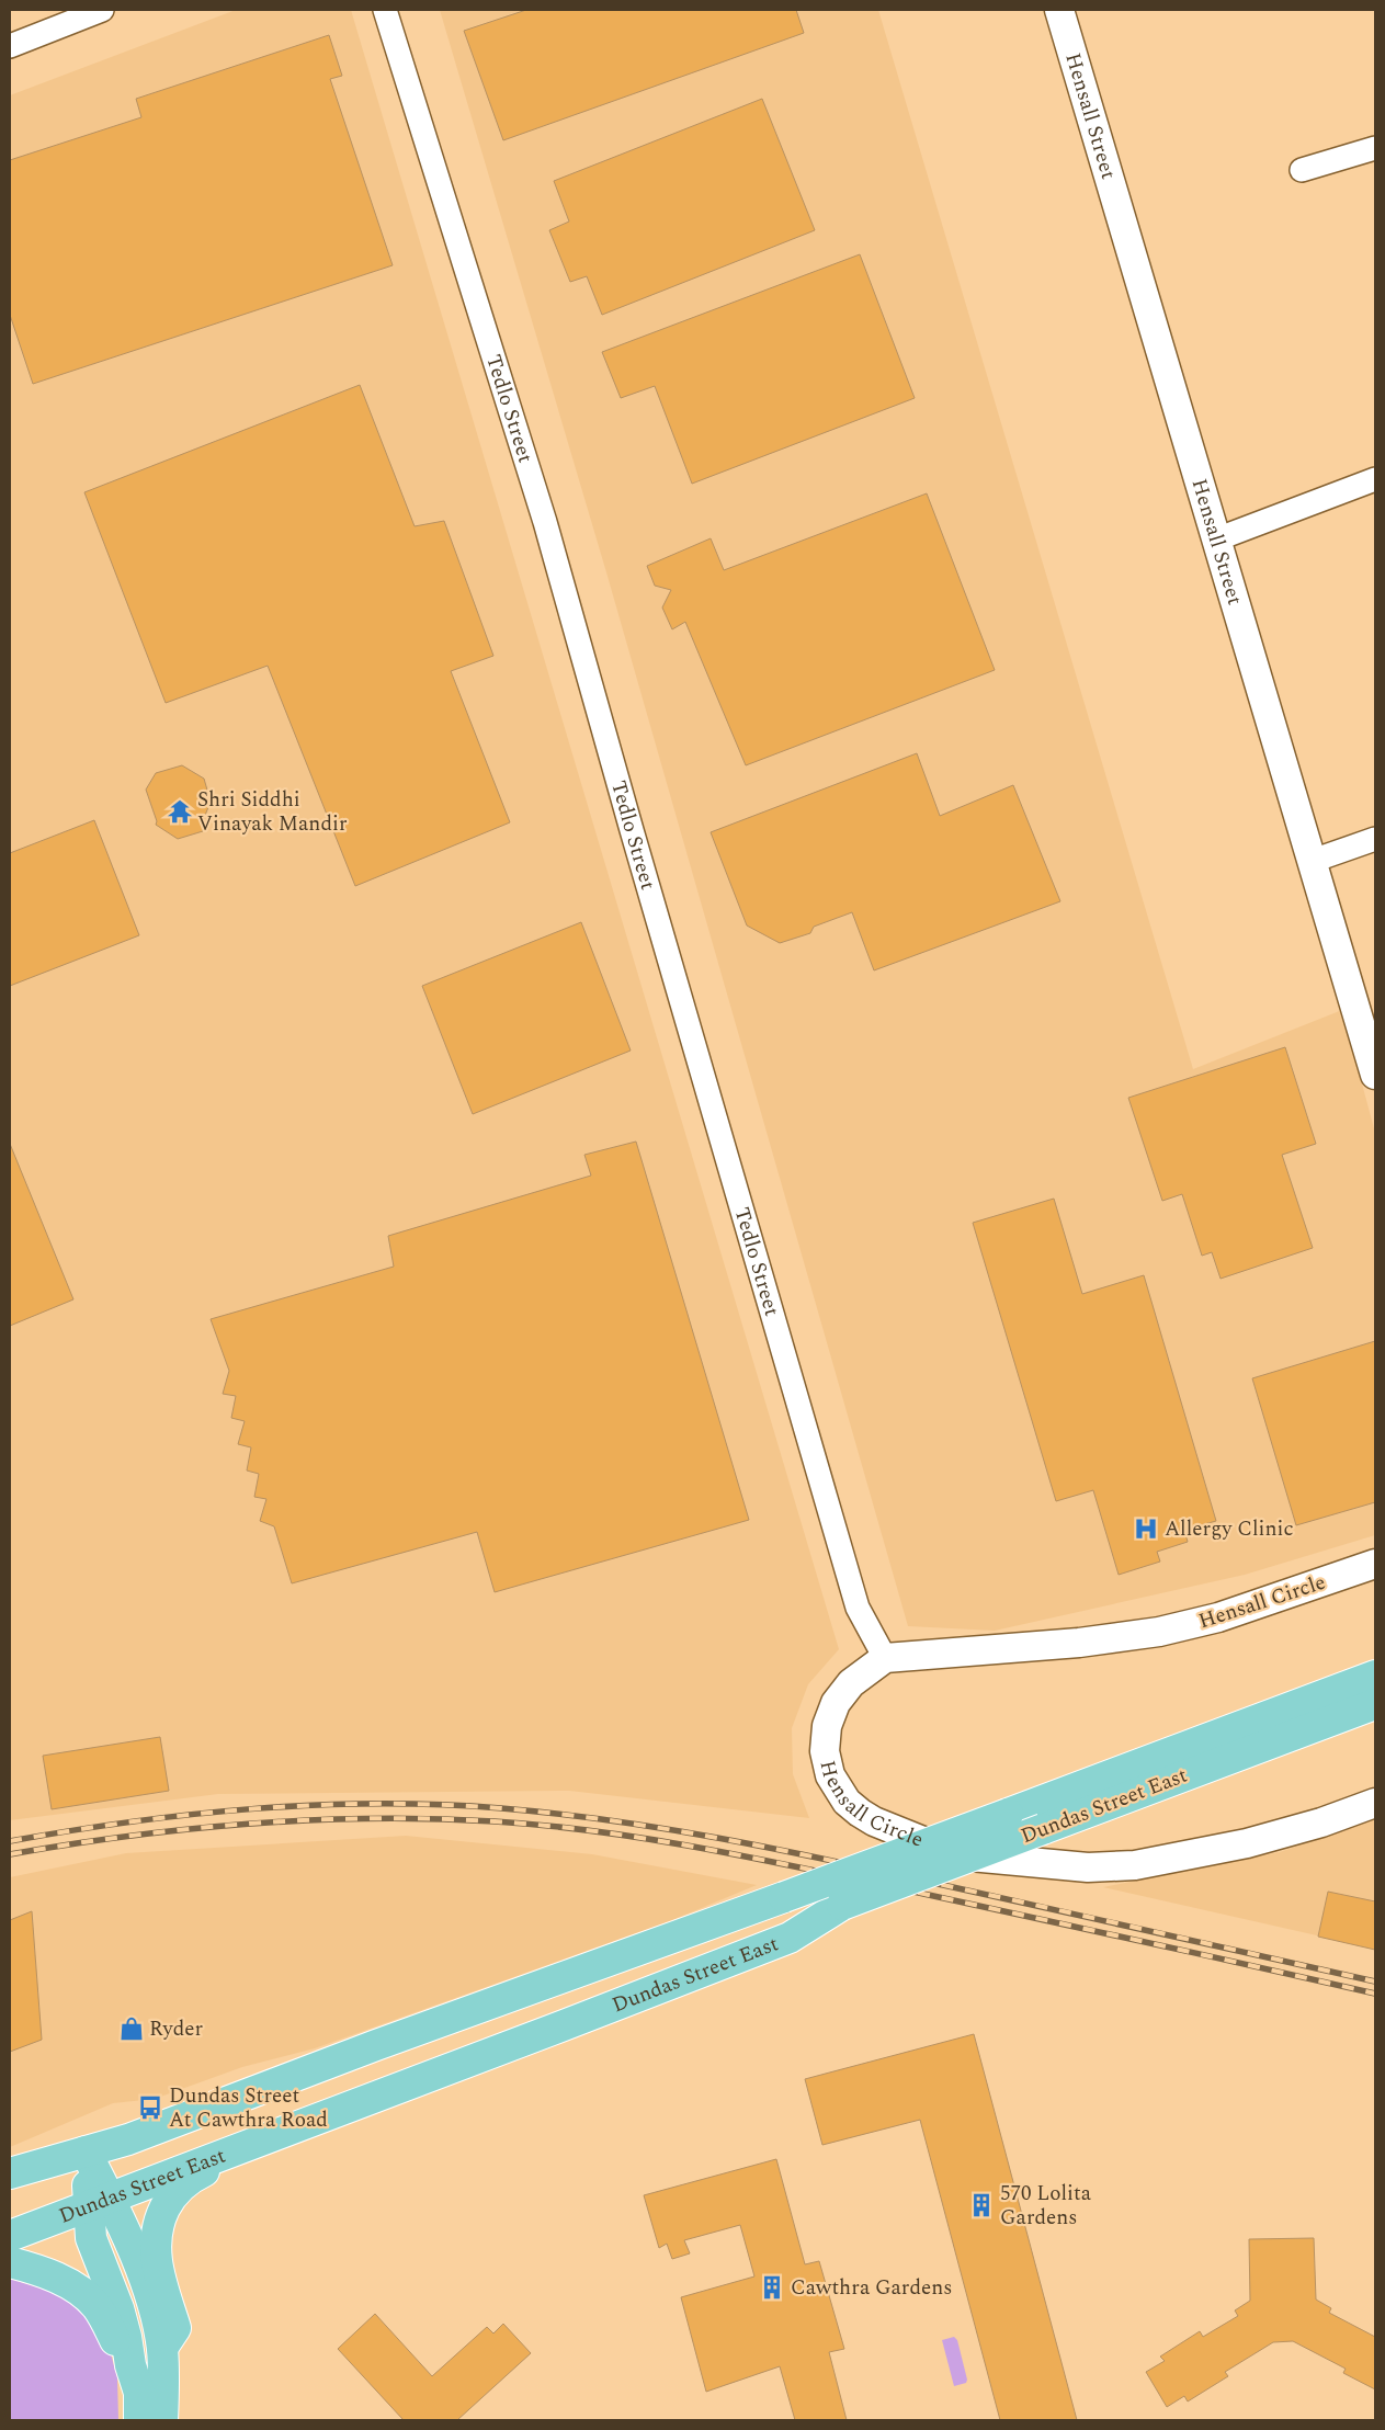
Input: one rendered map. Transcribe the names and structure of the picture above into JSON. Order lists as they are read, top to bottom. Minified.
{"streets":{"main road":["Dundas Street East"],"street":["Hensall Street","Tedlo Street","Hensall Circle"]},"crossings":[["Tedlo Street","Hensall Circle"]],"places":{"temple":["Shri Siddhi Vinayak Mandir"],"hospital":["Allergy Clinic"],"shop":["Ryder"],"bus stop":["Dundas Street At Cawthra Road"],"building":["570 Lolita Gardens","Cawthra Gardens"]}}
